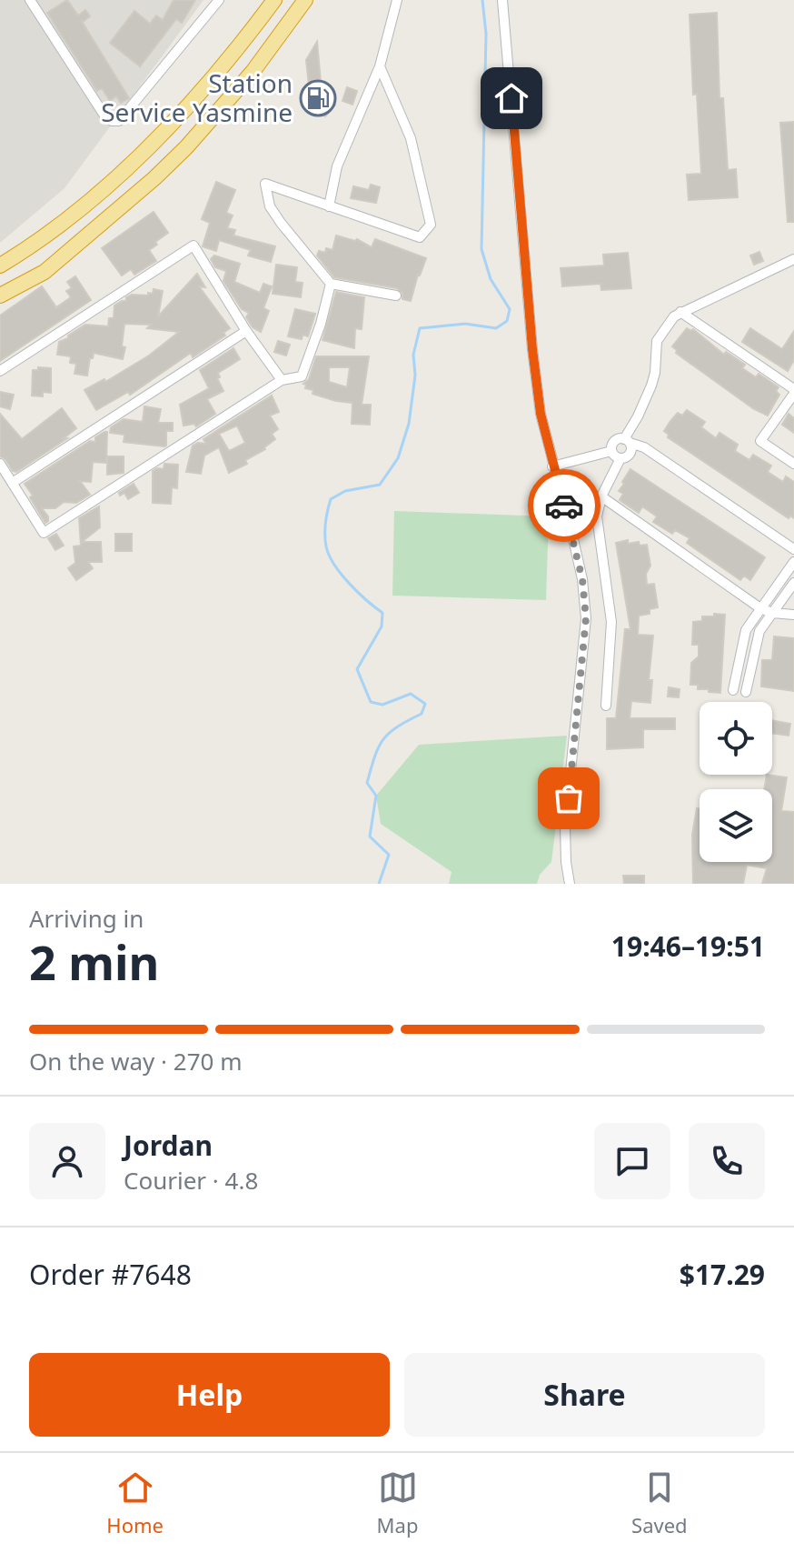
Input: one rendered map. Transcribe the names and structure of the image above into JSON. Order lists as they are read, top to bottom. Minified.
{"places":{"fuel station":["Station Service Yasmine"]},"page":{"heading":["2 min","Arriving in","19:46–19:51"],"panel":["Jordan","Courier · 4.8","Order #7648","$17.29"],"bar":"On the way · 270 m","buttons":["Help","Share"],"tabs":["Home","Map","Saved"]}}
